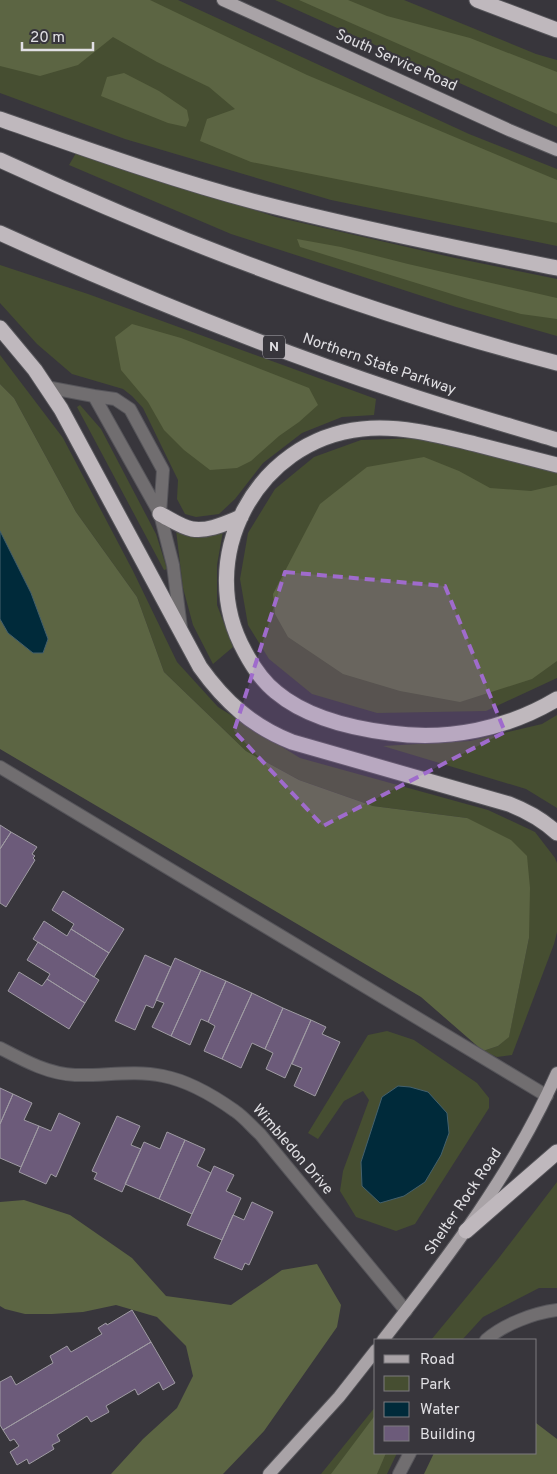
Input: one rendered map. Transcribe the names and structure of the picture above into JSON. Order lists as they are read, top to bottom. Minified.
{"streets":{"highway":["N","Northern State Parkway"],"main road":["South Service Road","Shelter Rock Road"],"street":["Wimbledon Drive"]},"crossings":[["Wimbledon Drive","Shelter Rock Road"]],"legend":["Road","Park","Water","Building"],"scale_bar":"20 m"}
